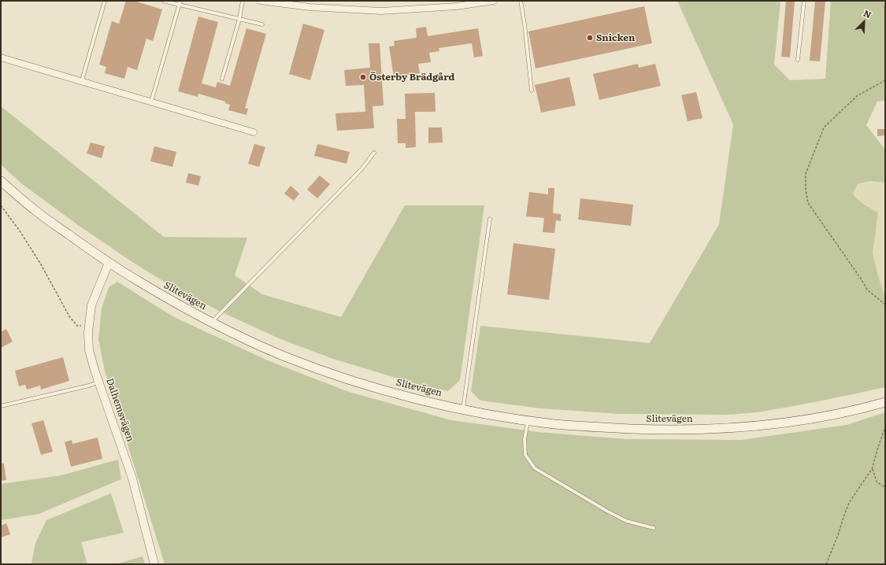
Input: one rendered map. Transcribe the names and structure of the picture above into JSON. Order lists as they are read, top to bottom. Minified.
{"streets":{"main road":["Slitevägen"],"street":["Dalhemsvägen"]},"crossings":[["Slitevägen","Dalhemsvägen"]],"places":["Snicken","Österby Brädgård"],"north":"top right"}
